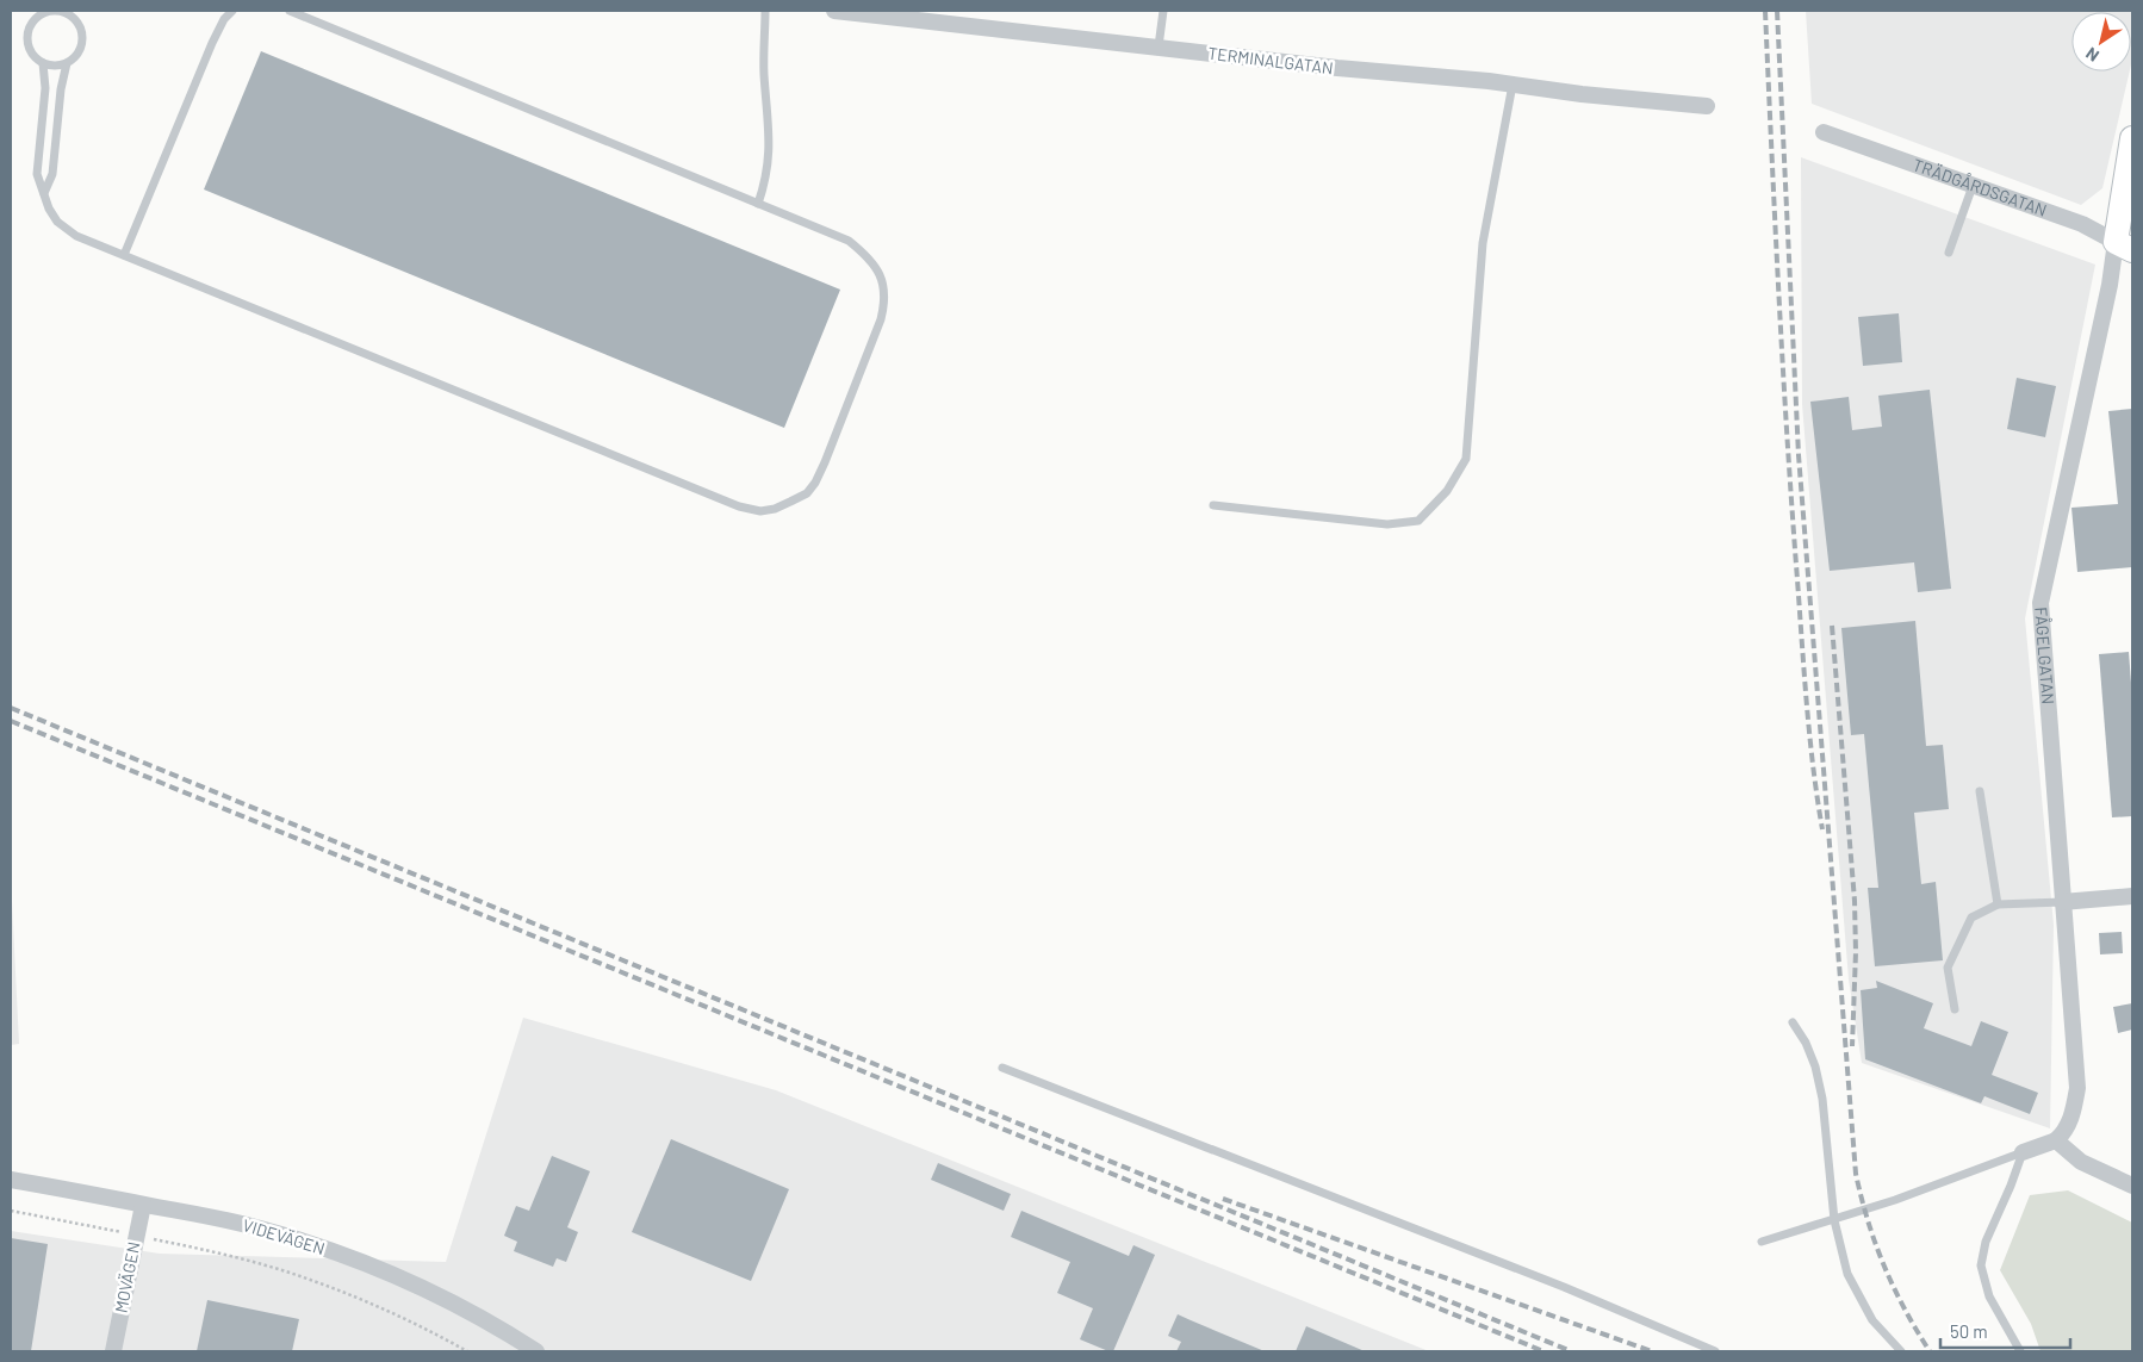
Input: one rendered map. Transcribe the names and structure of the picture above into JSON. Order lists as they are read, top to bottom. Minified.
{"streets":{"street":["TERMINALGATAN","TRÄDGÅRDSGATAN","FÅGELGATAN","VIDEVÄGEN","MOVÄGEN"]},"crossings":[["TRÄDGÅRDSGATAN","FÅGELGATAN"],["VIDEVÄGEN","MOVÄGEN"]],"scale_bar":"50 m","north":"bottom left"}
